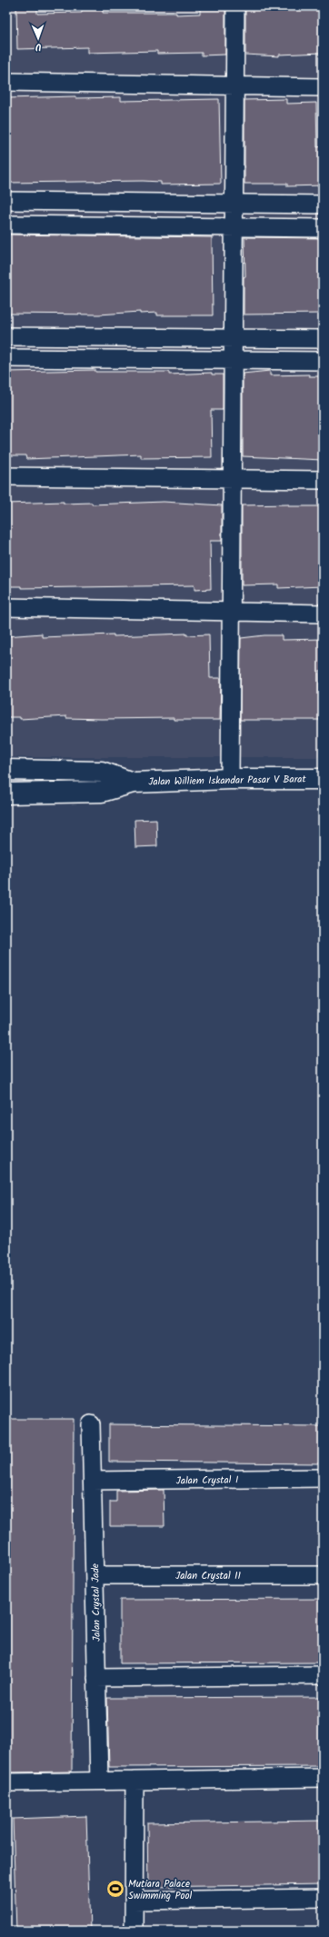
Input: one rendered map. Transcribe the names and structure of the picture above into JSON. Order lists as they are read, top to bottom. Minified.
{"streets":{"street":["Jalan Williem Iskandar Pasar V Barat","Jalan Crystal I","Jalan Crystal II","Jalan Crystal Jade"]},"crossings":[["Jalan Crystal I","Jalan Crystal Jade"],["Jalan Crystal II","Jalan Crystal Jade"]],"places":{"sports":["Mutiara Palace Swimming Pool"]},"north":"bottom"}
